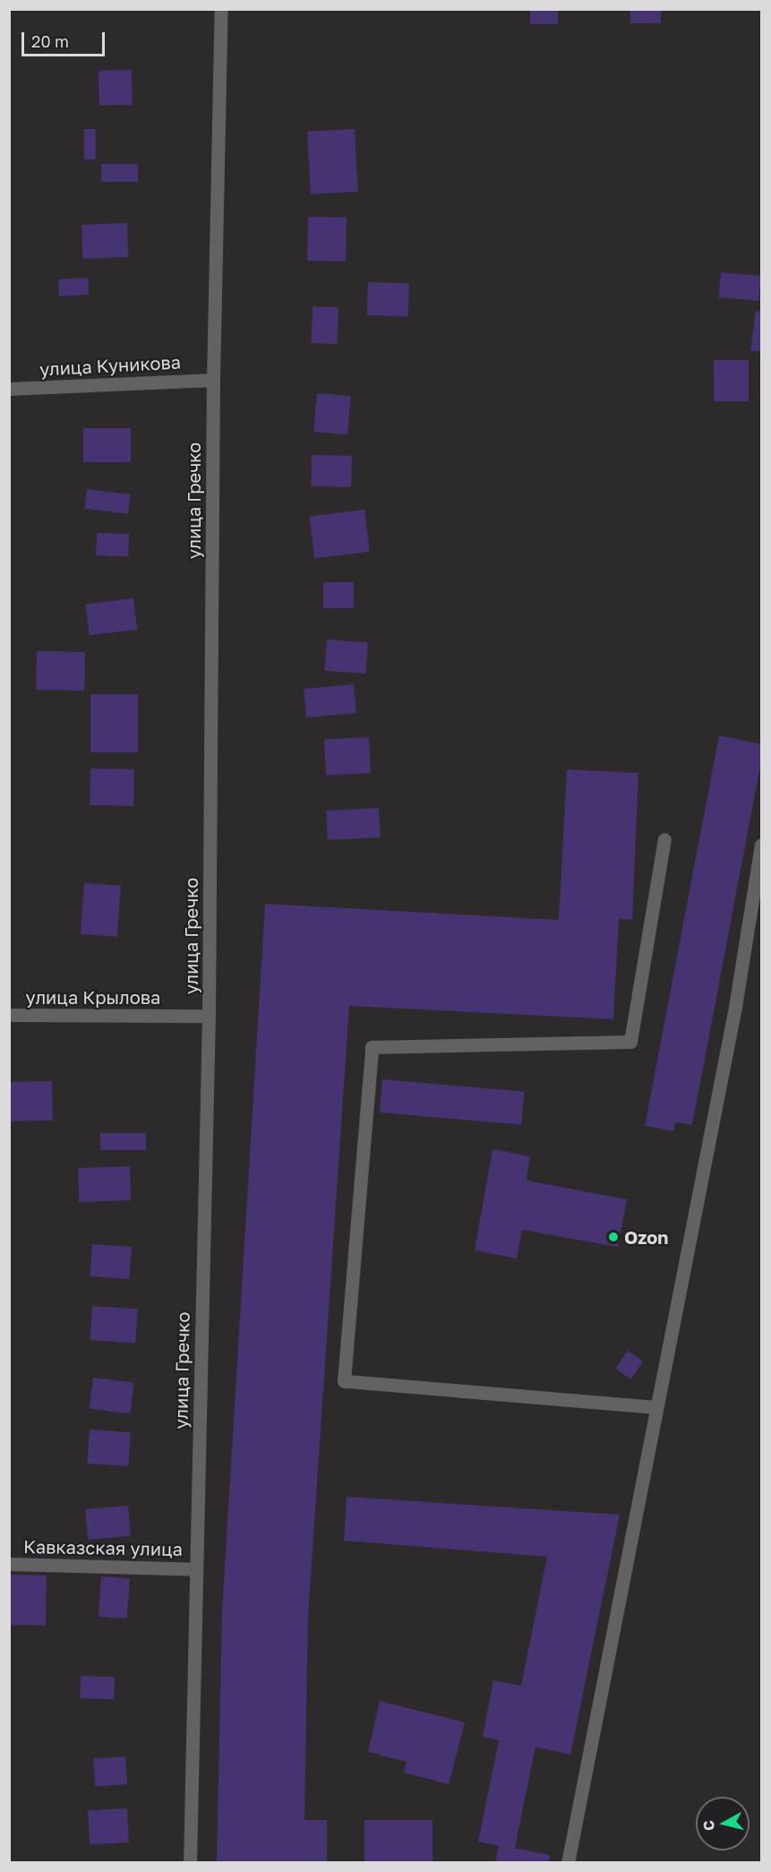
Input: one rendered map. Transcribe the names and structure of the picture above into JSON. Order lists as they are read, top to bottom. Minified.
{"streets":{"street":["улица Куникова","улица Гречко","улица Крылова","Кавказская улица"]},"crossings":[["улица Куникова","улица Гречко"],["улица Гречко","улица Крылова"],["улица Гречко","Кавказская улица"]],"places":["Ozon"],"scale_bar":"20 m","north":"left"}
